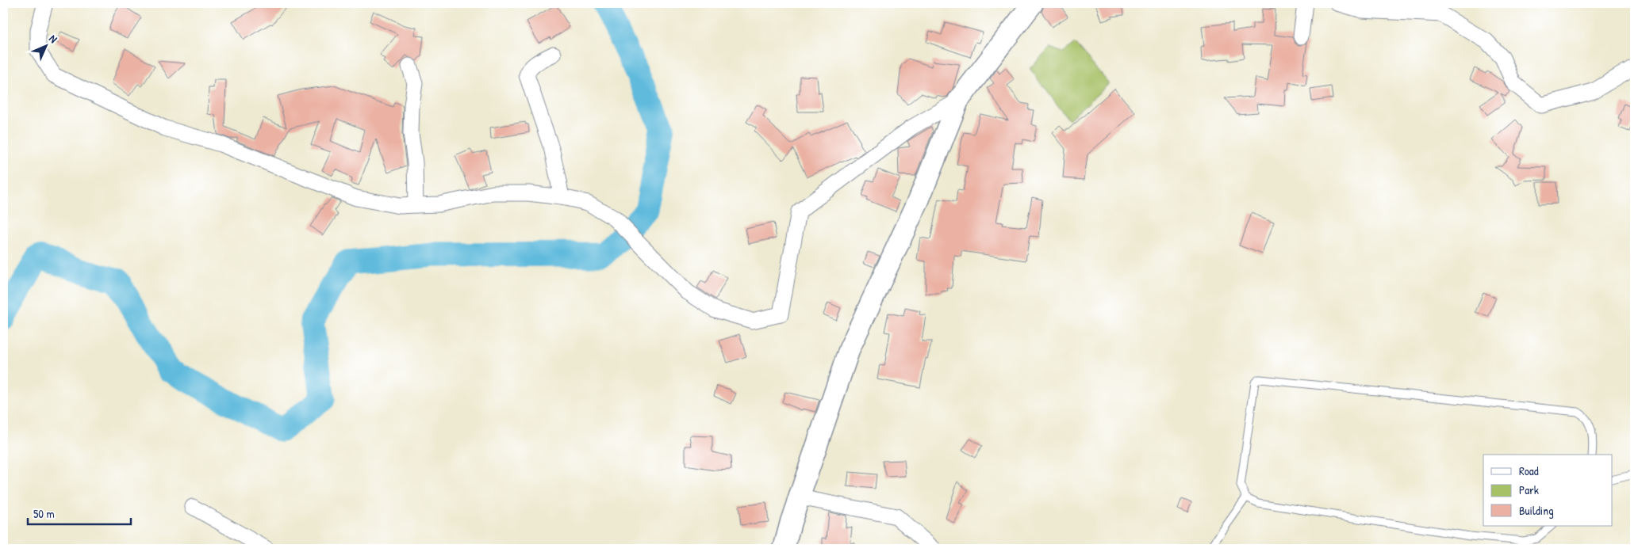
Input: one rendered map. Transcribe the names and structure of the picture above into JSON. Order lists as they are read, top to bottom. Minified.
{"legend":["Road","Park","Building"],"scale_bar":"50 m","north":"top right"}
